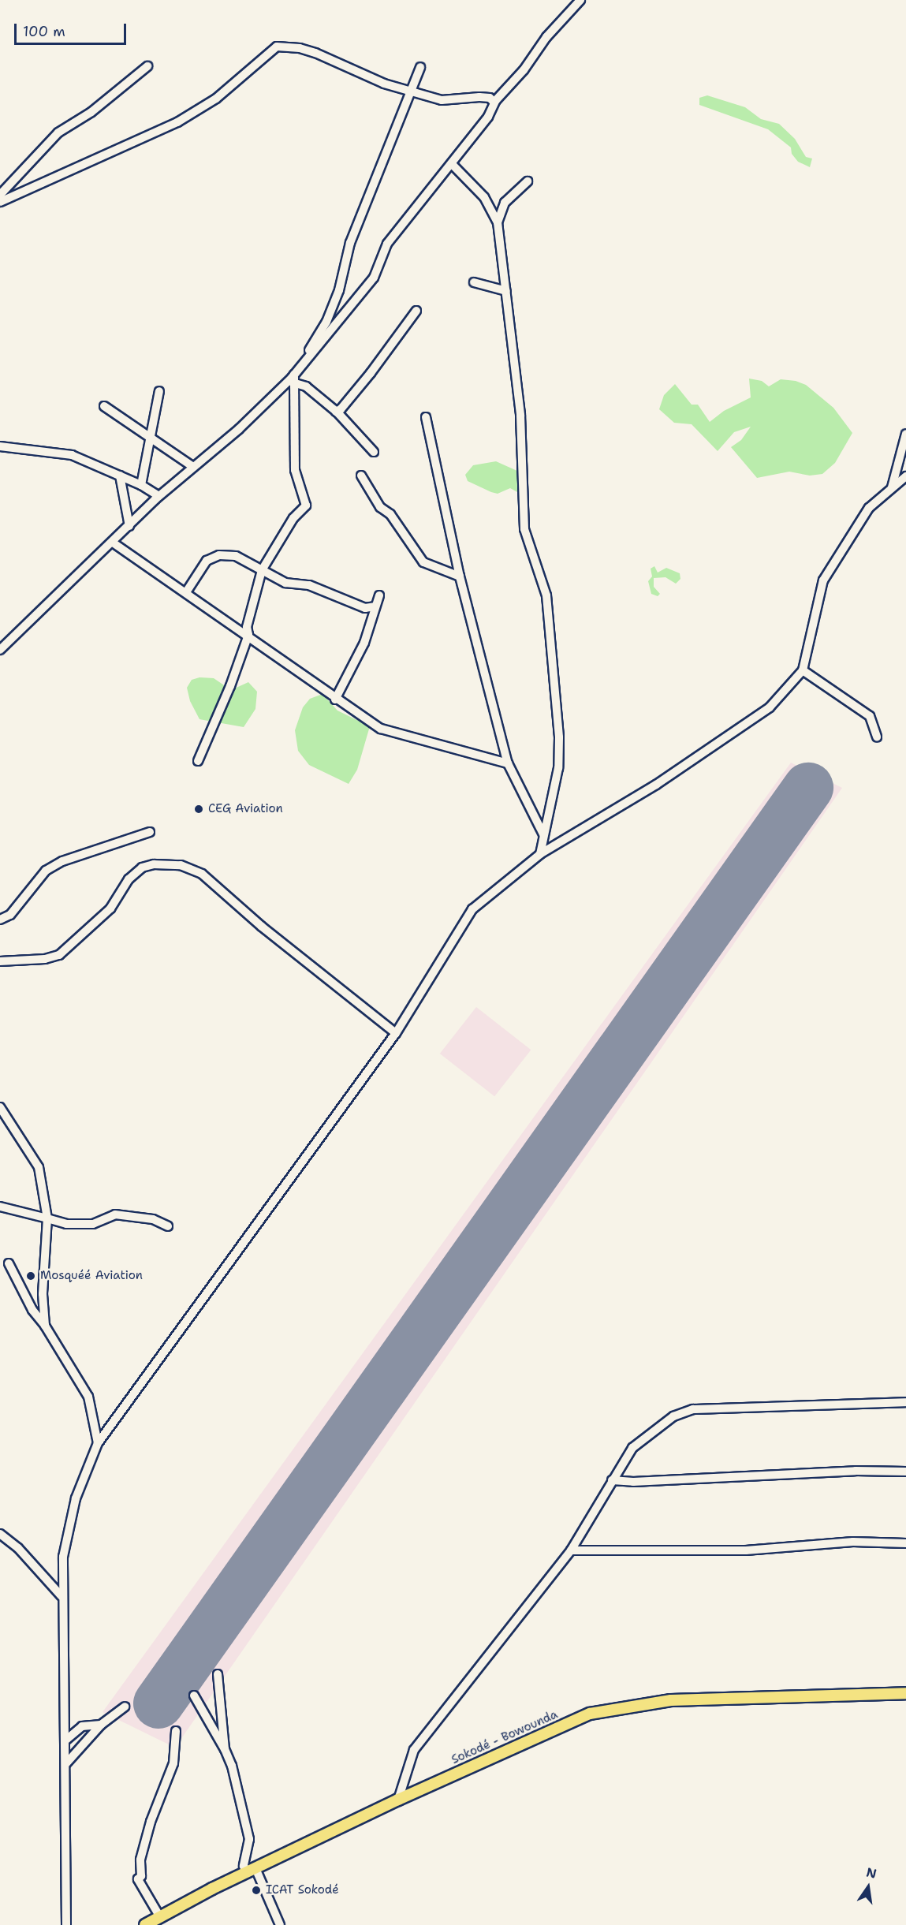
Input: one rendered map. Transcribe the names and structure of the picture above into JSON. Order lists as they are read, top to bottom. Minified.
{"streets":{"main road":["Sokodé - Bowounda"]},"places":["CEG Aviation","Mosquéé Aviation","ICAT Sokodé"],"scale_bar":"100 m","north":"top"}
